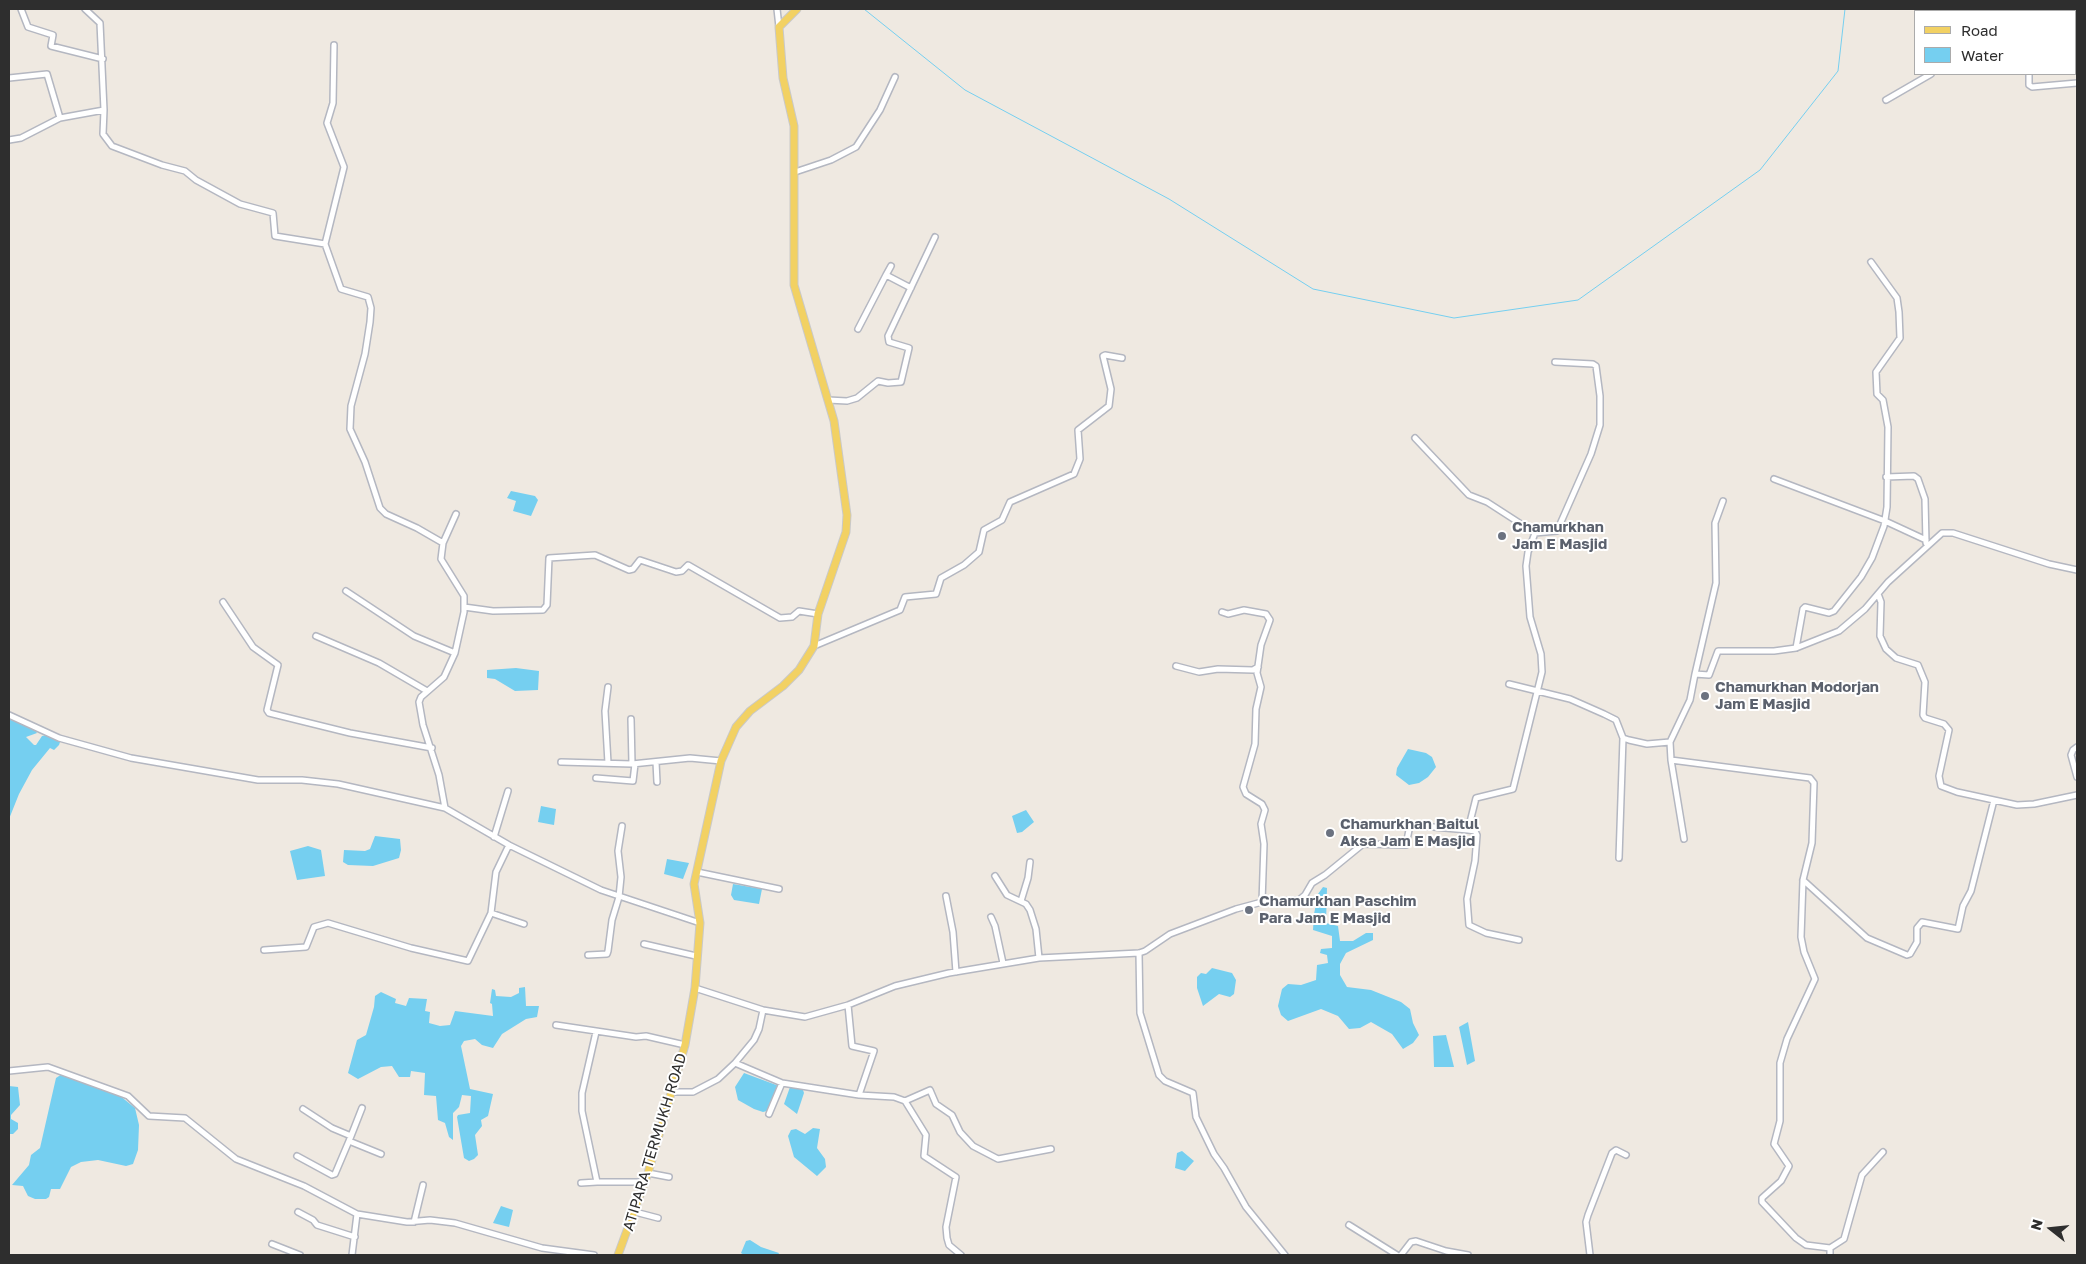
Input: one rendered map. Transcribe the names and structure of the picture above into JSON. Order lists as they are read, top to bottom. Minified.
{"streets":{"main road":["ATIPARA TERMUKH ROAD"]},"places":["Chamurkhan Jam E Masjid","Chamurkhan Modorjan Jam E Masjid","Chamurkhan Baitul Aksa Jam E Masjid","Chamurkhan Paschim Para Jam E Masjid"],"legend":["Road","Water"],"north":"left"}
